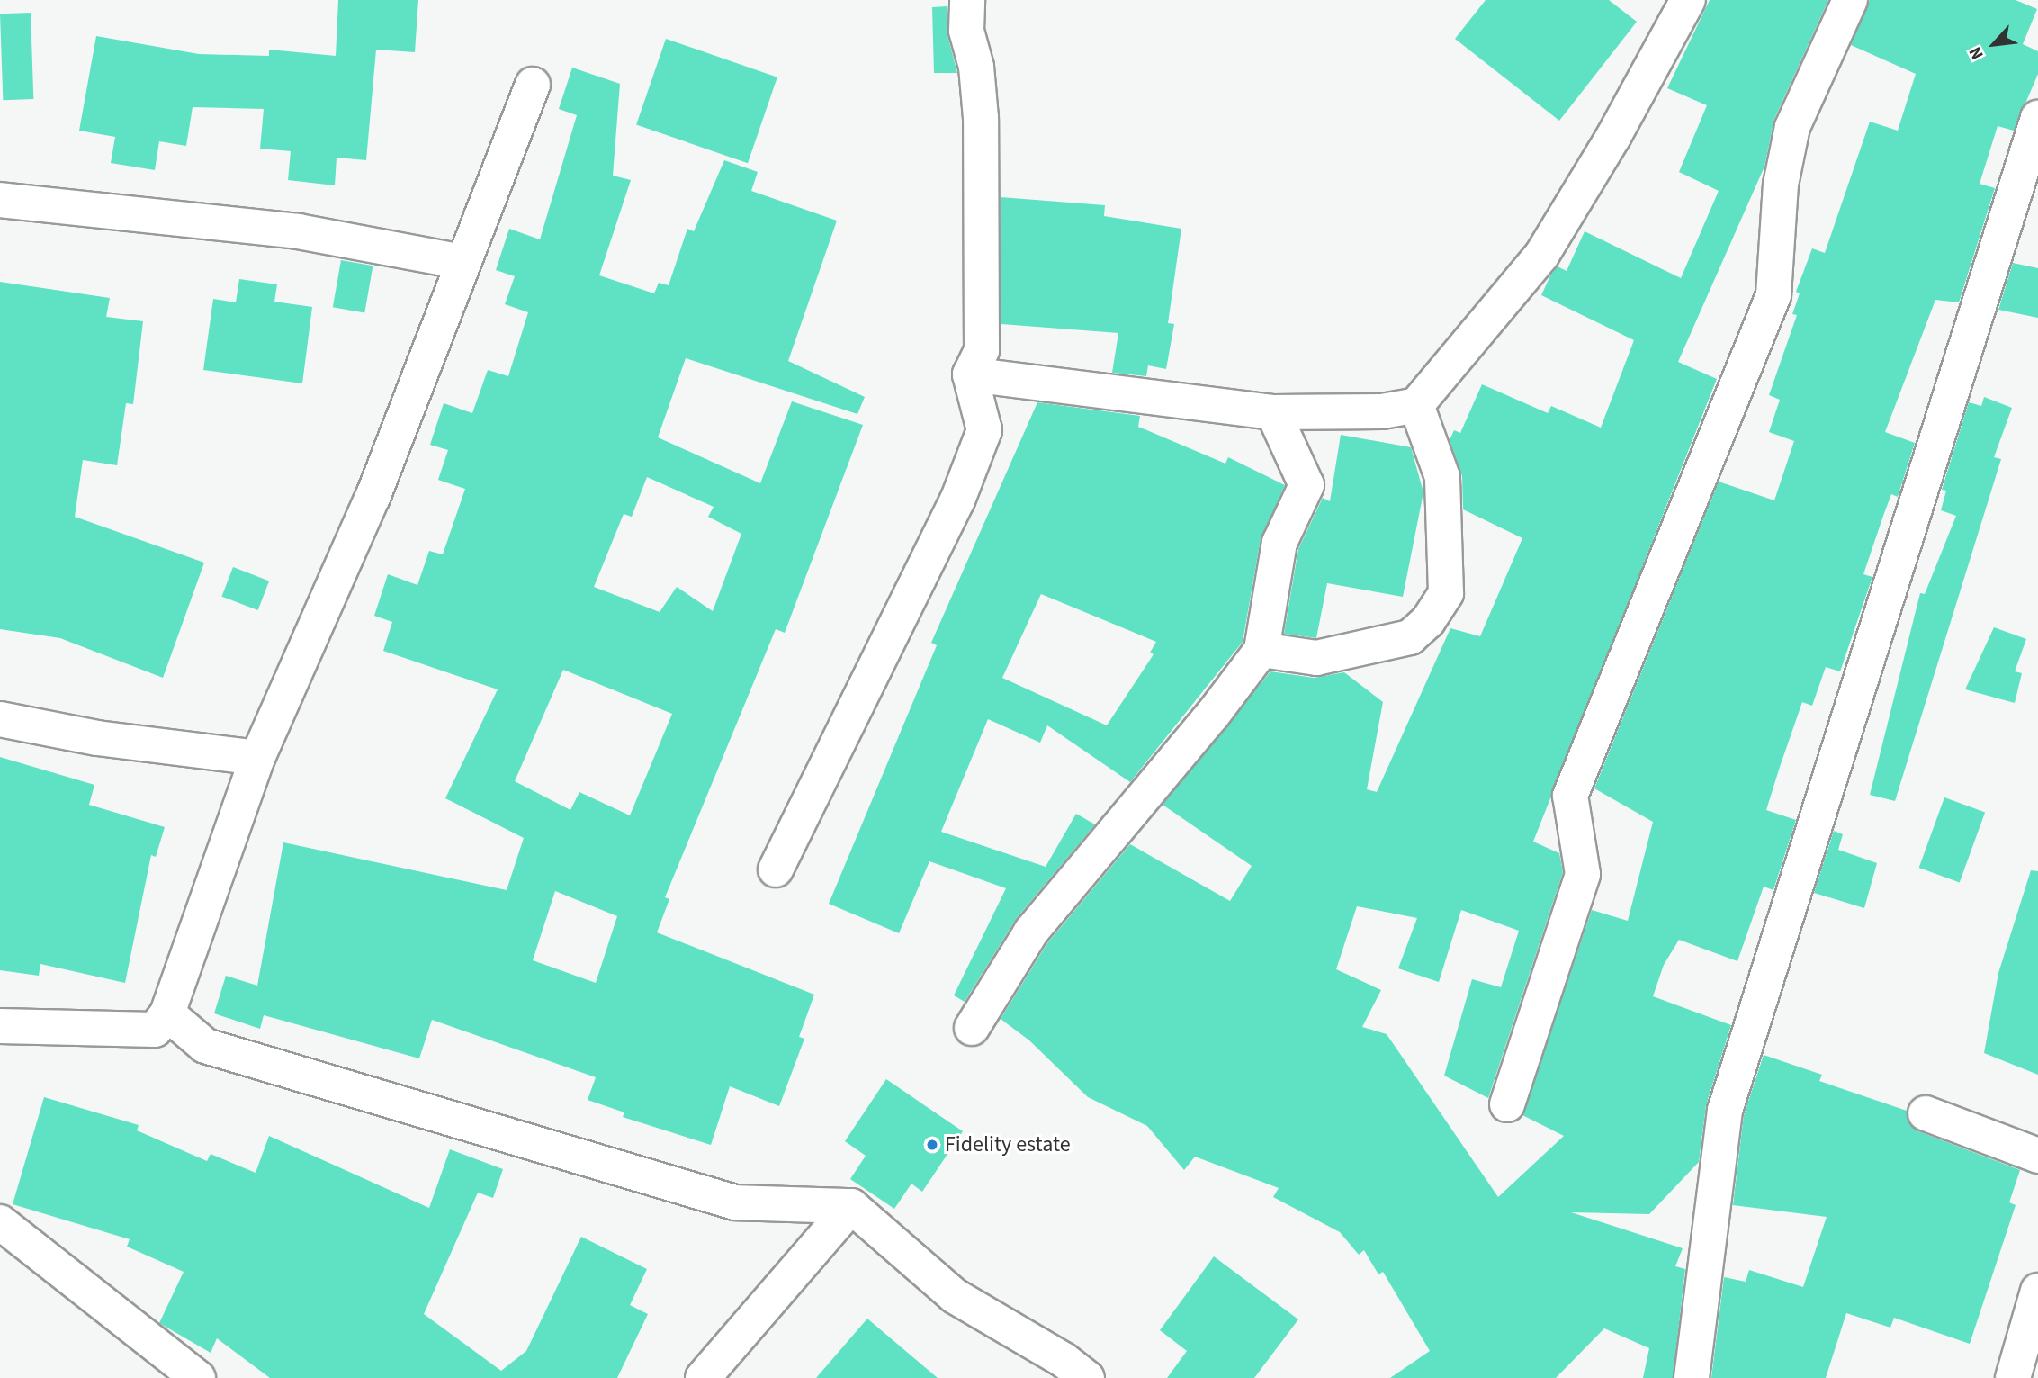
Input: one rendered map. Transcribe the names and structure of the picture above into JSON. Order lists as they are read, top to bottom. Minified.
{"places":["Fidelity estate"],"north":"bottom left"}
